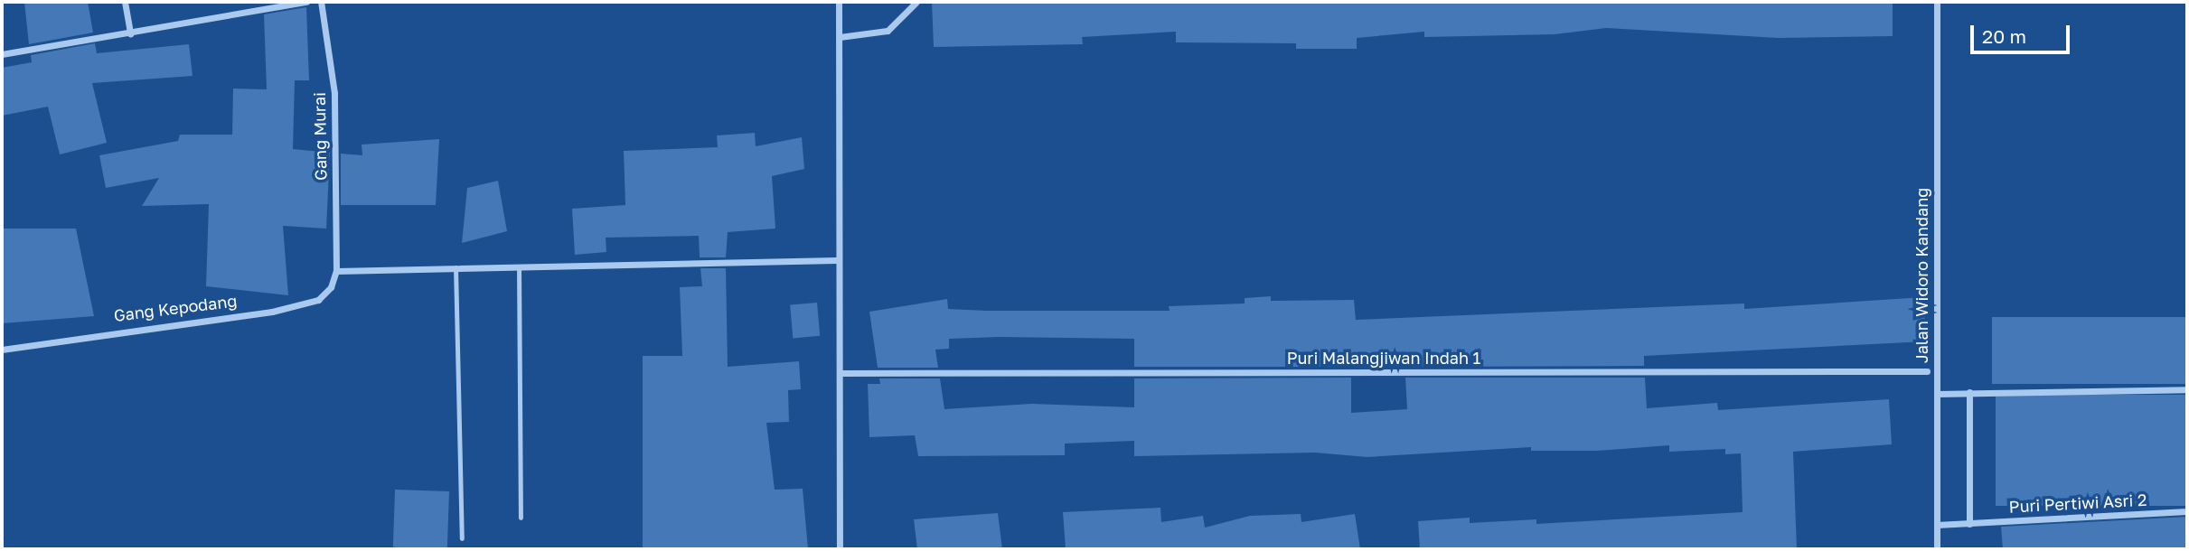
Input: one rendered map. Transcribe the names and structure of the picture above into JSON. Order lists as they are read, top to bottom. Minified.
{"streets":{"street":["Gang Murai","Jalan Widoro Kandang","Gang Kepodang","Puri Malangjiwan Indah 1","Puri Pertiwi Asri 2"]},"crossings":[["Gang Murai","Gang Kepodang"],["Jalan Widoro Kandang","Puri Pertiwi Asri 2"]],"scale_bar":"20 m"}
